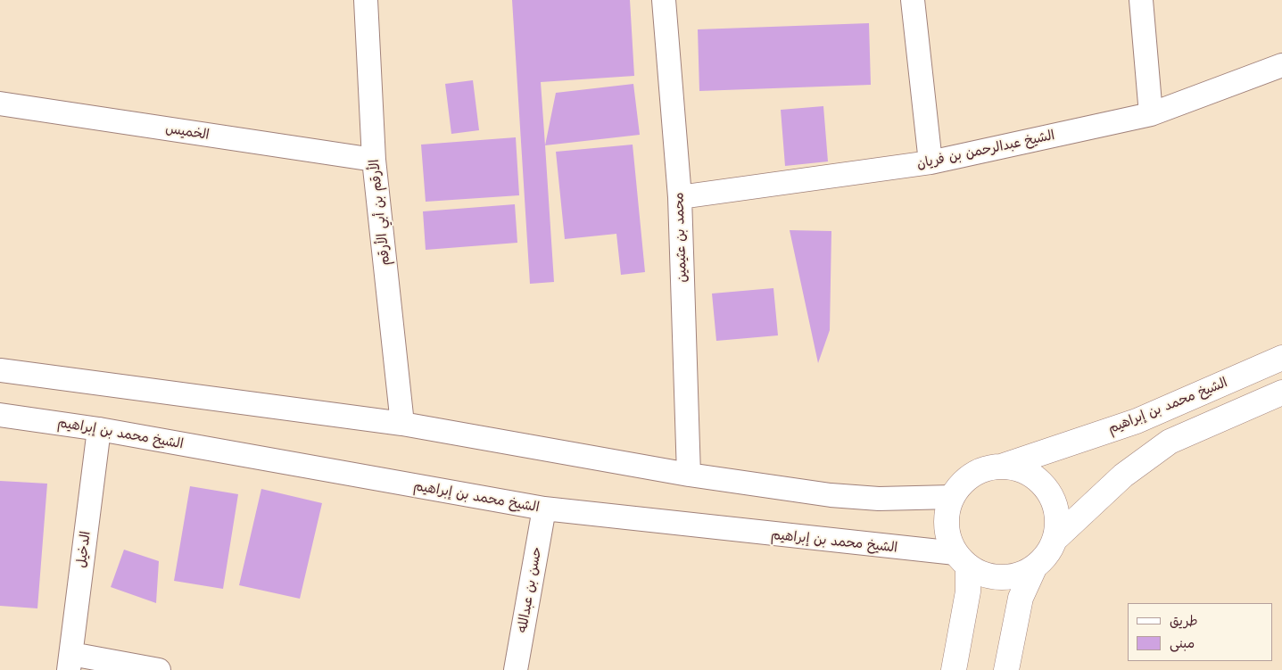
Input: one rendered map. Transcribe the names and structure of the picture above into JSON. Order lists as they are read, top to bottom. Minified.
{"streets":{"main road":["الشيخ محمد بن إبراهيم"],"street":["الخميس","الشيخ عبدالرحمن بن فريان","الأرقم بن أبي الأرقم","محمد بن عثيمين","الدخيل","حسن بن عبدالله"]},"crossings":[["الخميس","الأرقم بن أبي الأرقم"],["الشيخ عبدالرحمن بن فريان","محمد بن عثيمين"],["الشيخ محمد بن إبراهيم","الدخيل"],["الشيخ محمد بن إبراهيم","حسن بن عبدالله"]],"legend":["طريق","مبنى"]}
